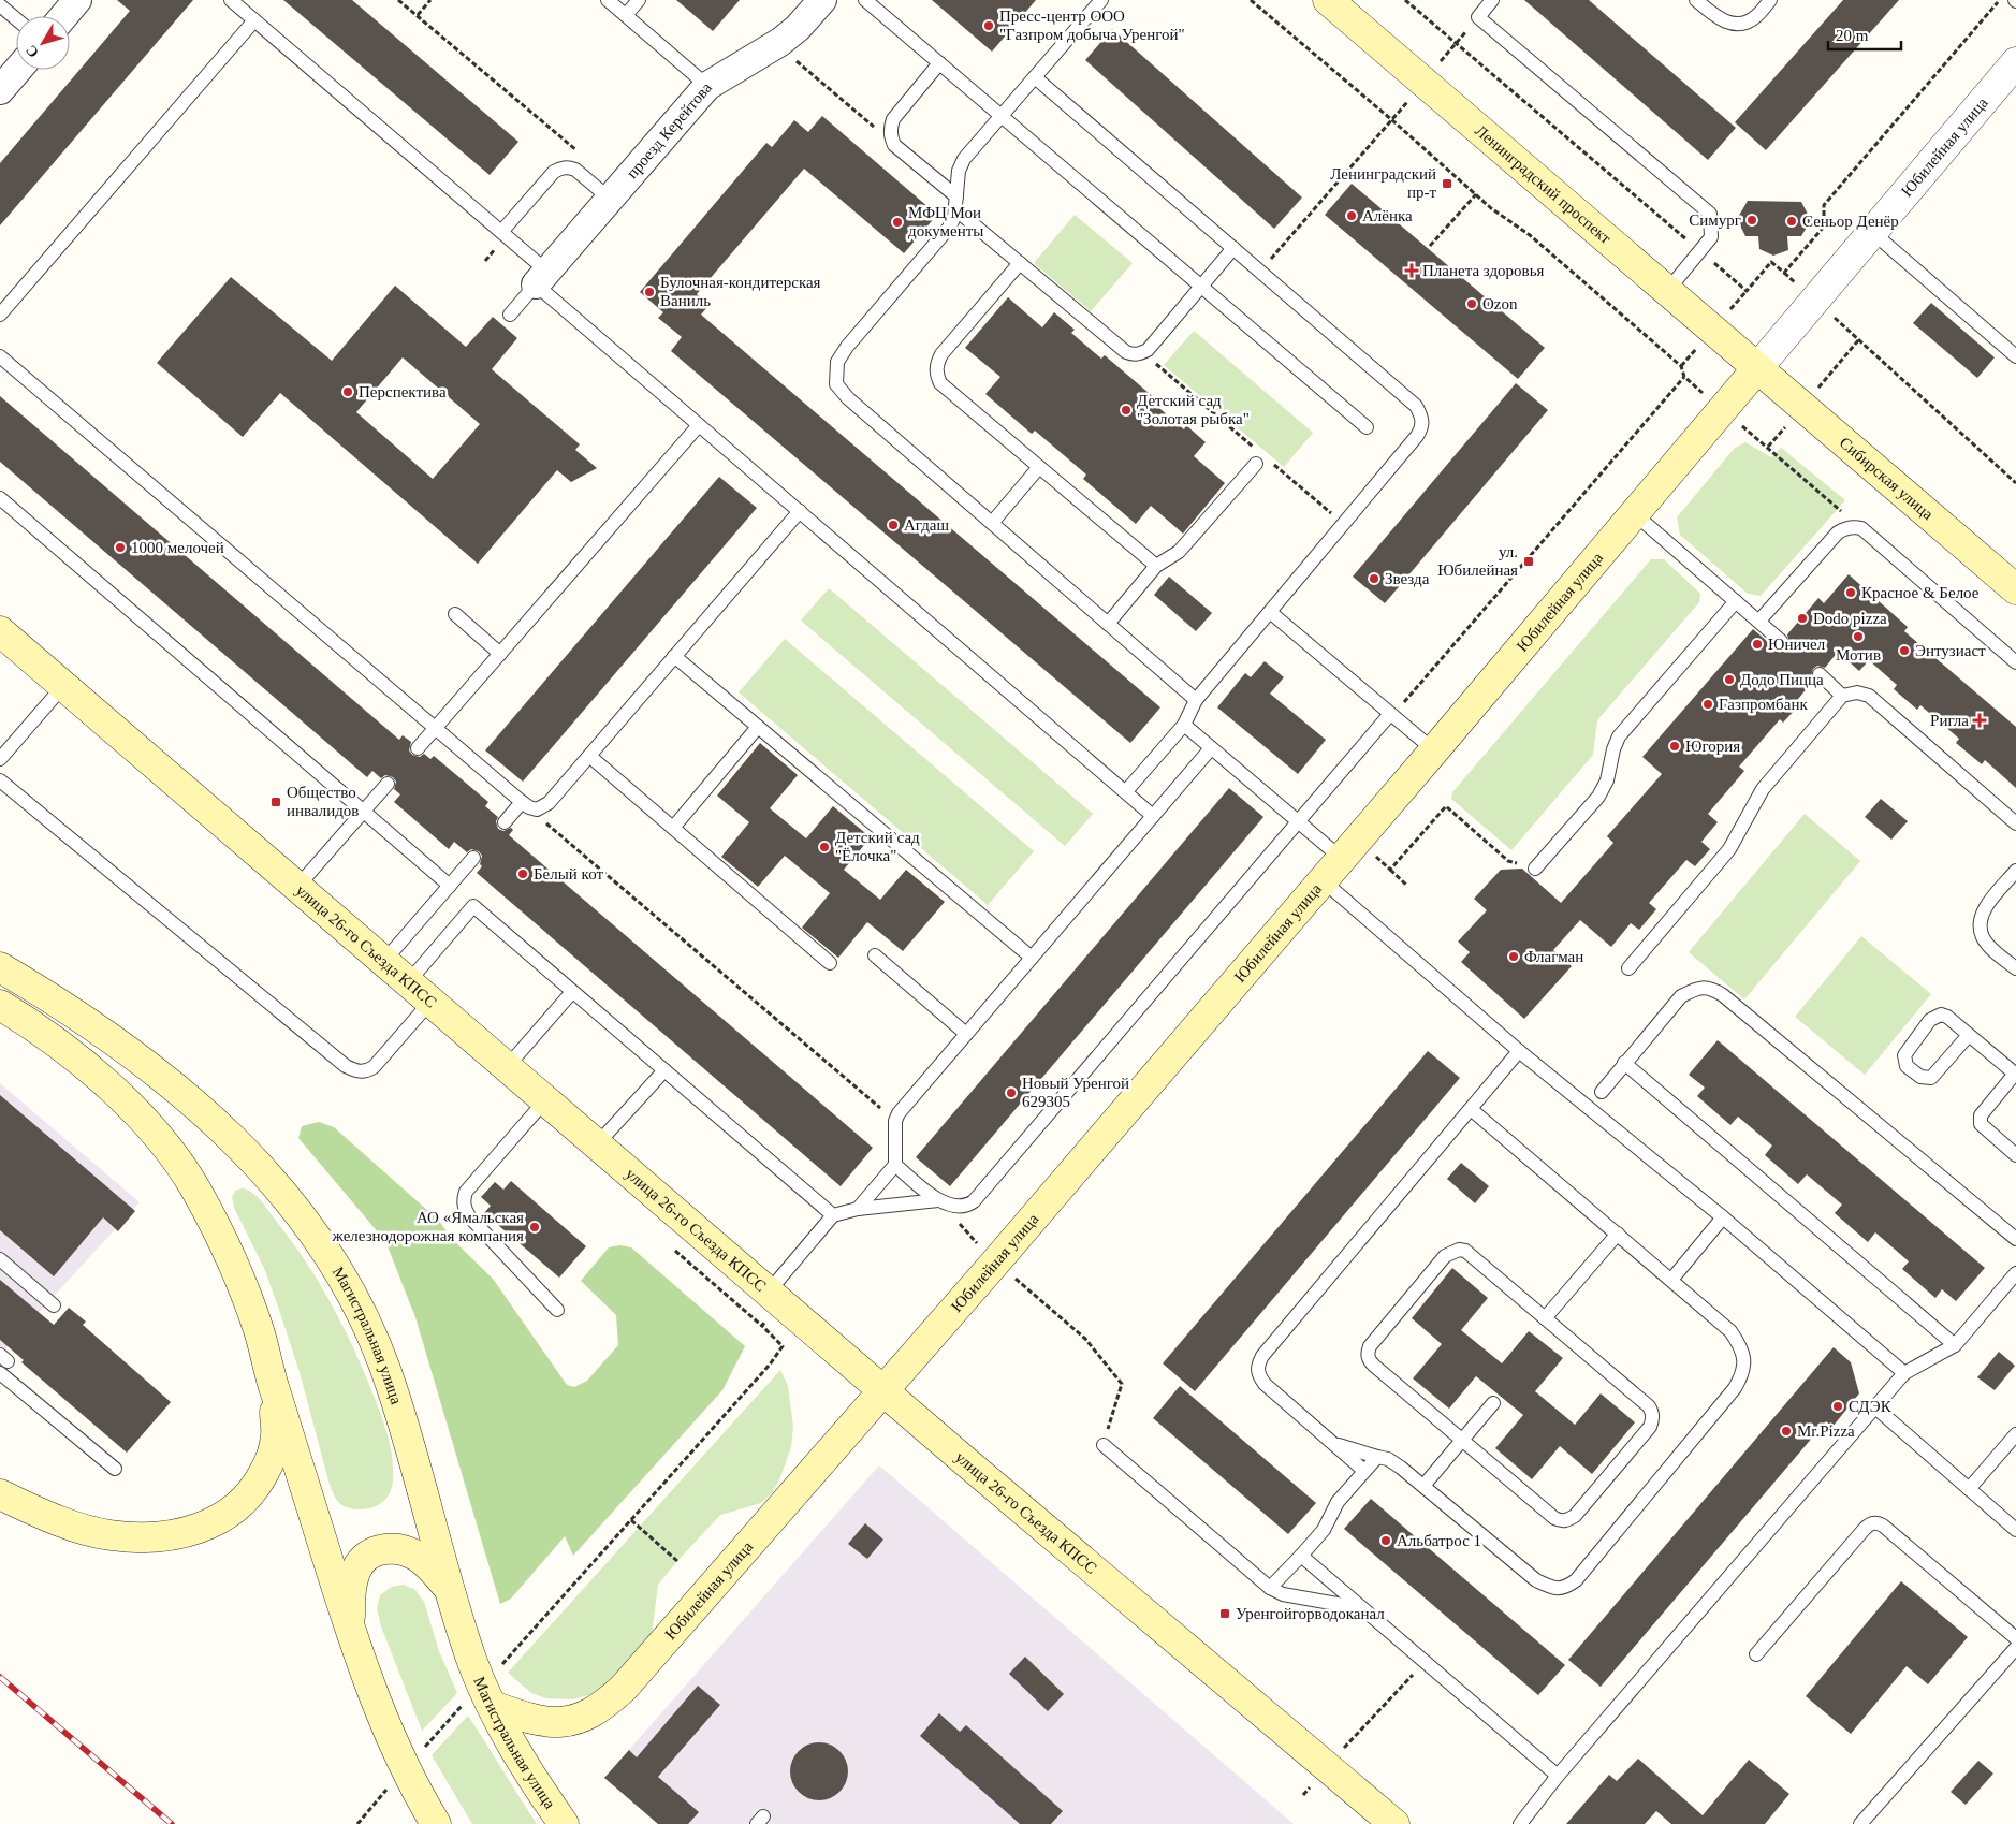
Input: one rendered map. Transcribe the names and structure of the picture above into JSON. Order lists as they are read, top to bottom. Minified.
{"streets":{"main road":["Юбилейная улица","Ленинградский проспект","Сибирская улица","улица 26-го Съезда КПСС","Магистральная улица"],"street":["проезд Керейтова"]},"crossings":[["Юбилейная улица","Ленинградский проспект"],["Юбилейная улица","Сибирская улица"],["Юбилейная улица","улица 26-го Съезда КПСС"],["Юбилейная улица","Магистральная улица"],["Ленинградский проспект","Сибирская улица"]],"places":{"other":["Пресс-центр ООО \"Газпром добыча Уренгой\"","Алёнка","Симург","Сеньор Денёр","МФЦ Мои документы","Булочная-кондитерская Ваниль","Ozon","Перспектива","Детский сад \"Золотая рыбка\"","Агдаш","1000 мелочей","Звезда","Красное & Белое","Dodo pizza","Мотив","Юничел","Энтузиаст","Додо Пицца","Газпромбанк","Югория","Детский сад \"Ёлочка\"","Белый кот","Флагман","Новый Уренгой 629305","АО «Ямальская железнодорожная компания","СДЭК","Mr.Pizza","Альбатрос 1"],"transit":["Ленинградский пр-т","ул. Юбилейная","Общество инвалидов","Уренгойгорводоканал"],"health":["Планета здоровья","Ригла"]},"scale_bar":"20 m","north":"bottom left"}
